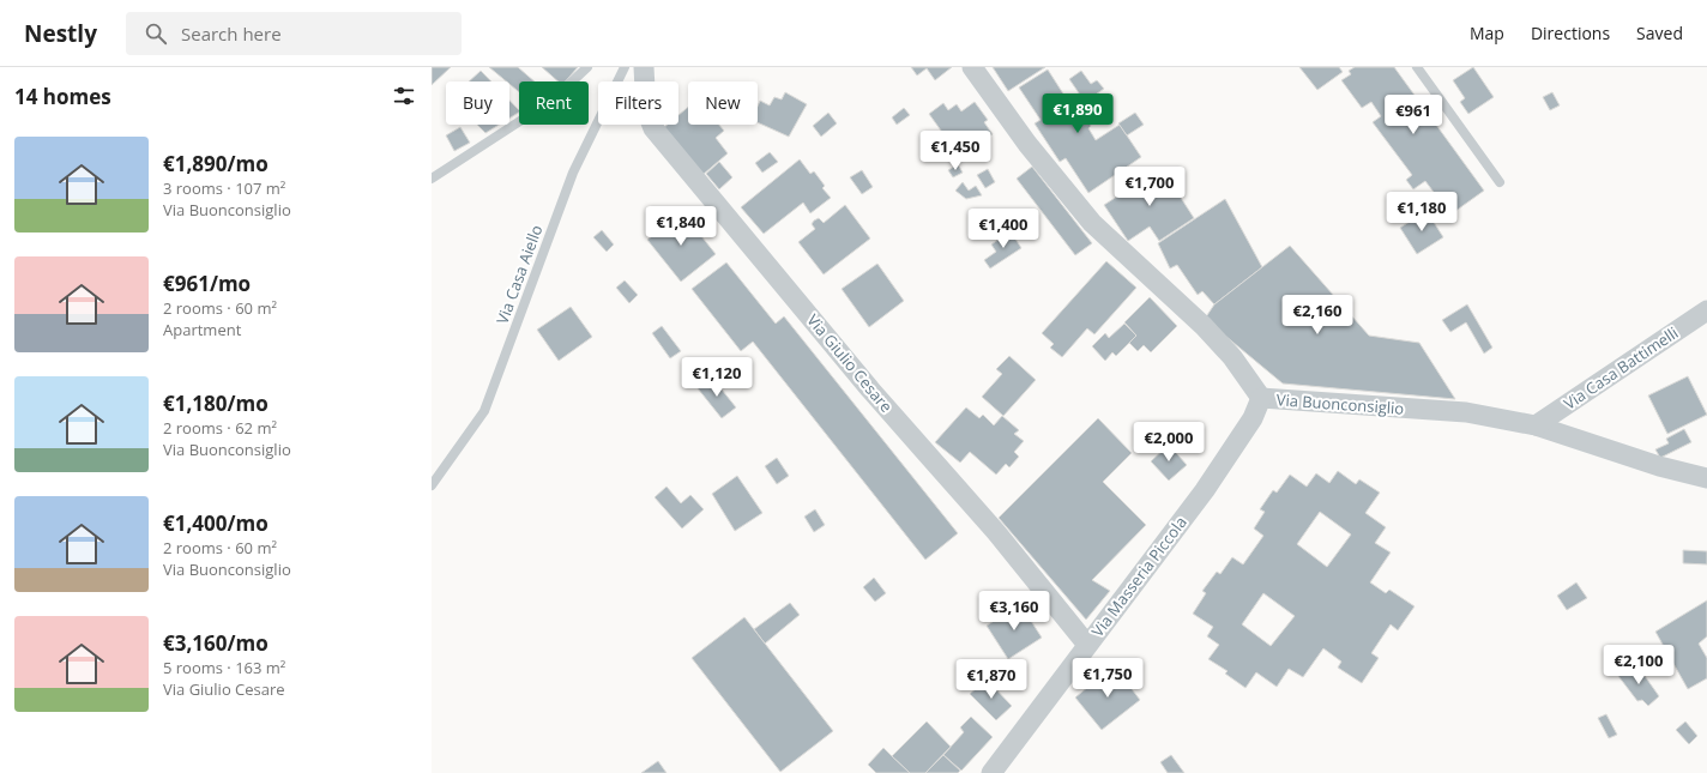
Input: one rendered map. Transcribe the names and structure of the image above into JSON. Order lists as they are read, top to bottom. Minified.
{"streets":{"street":["Via Giulio Cesare","Via Casa Battimelli","Via Buonconsiglio","Via Masseria Piccola"],"lane":["Via Casa Aiello"]},"crossings":[["Via Giulio Cesare","Via Masseria Piccola"],["Via Casa Battimelli","Via Buonconsiglio"],["Via Buonconsiglio","Via Masseria Piccola"]],"page":{"header":"Nestly","search":"Search here","nav":["Map","Directions","Saved"],"heading":"14 homes","chip":["Buy","Rent","Filters","New"],"price":["€1,890","€961","€1,450","€1,700","€1,180","€1,840","€1,400","€2,160","€1,120","€2,000","€3,160","€2,100","€1,750","€1,870"],"list":[{"name":"€1,890/mo","note":"3 rooms · 107 m² · Via Buonconsiglio"},{"name":"€961/mo","note":"2 rooms · 60 m² · Apartment"},{"name":"€1,180/mo","note":"2 rooms · 62 m² · Via Buonconsiglio"},{"name":"€1,400/mo","note":"2 rooms · 60 m² · Via Buonconsiglio"},{"name":"€3,160/mo","note":"5 rooms · 163 m² · Via Giulio Cesare"}]}}
